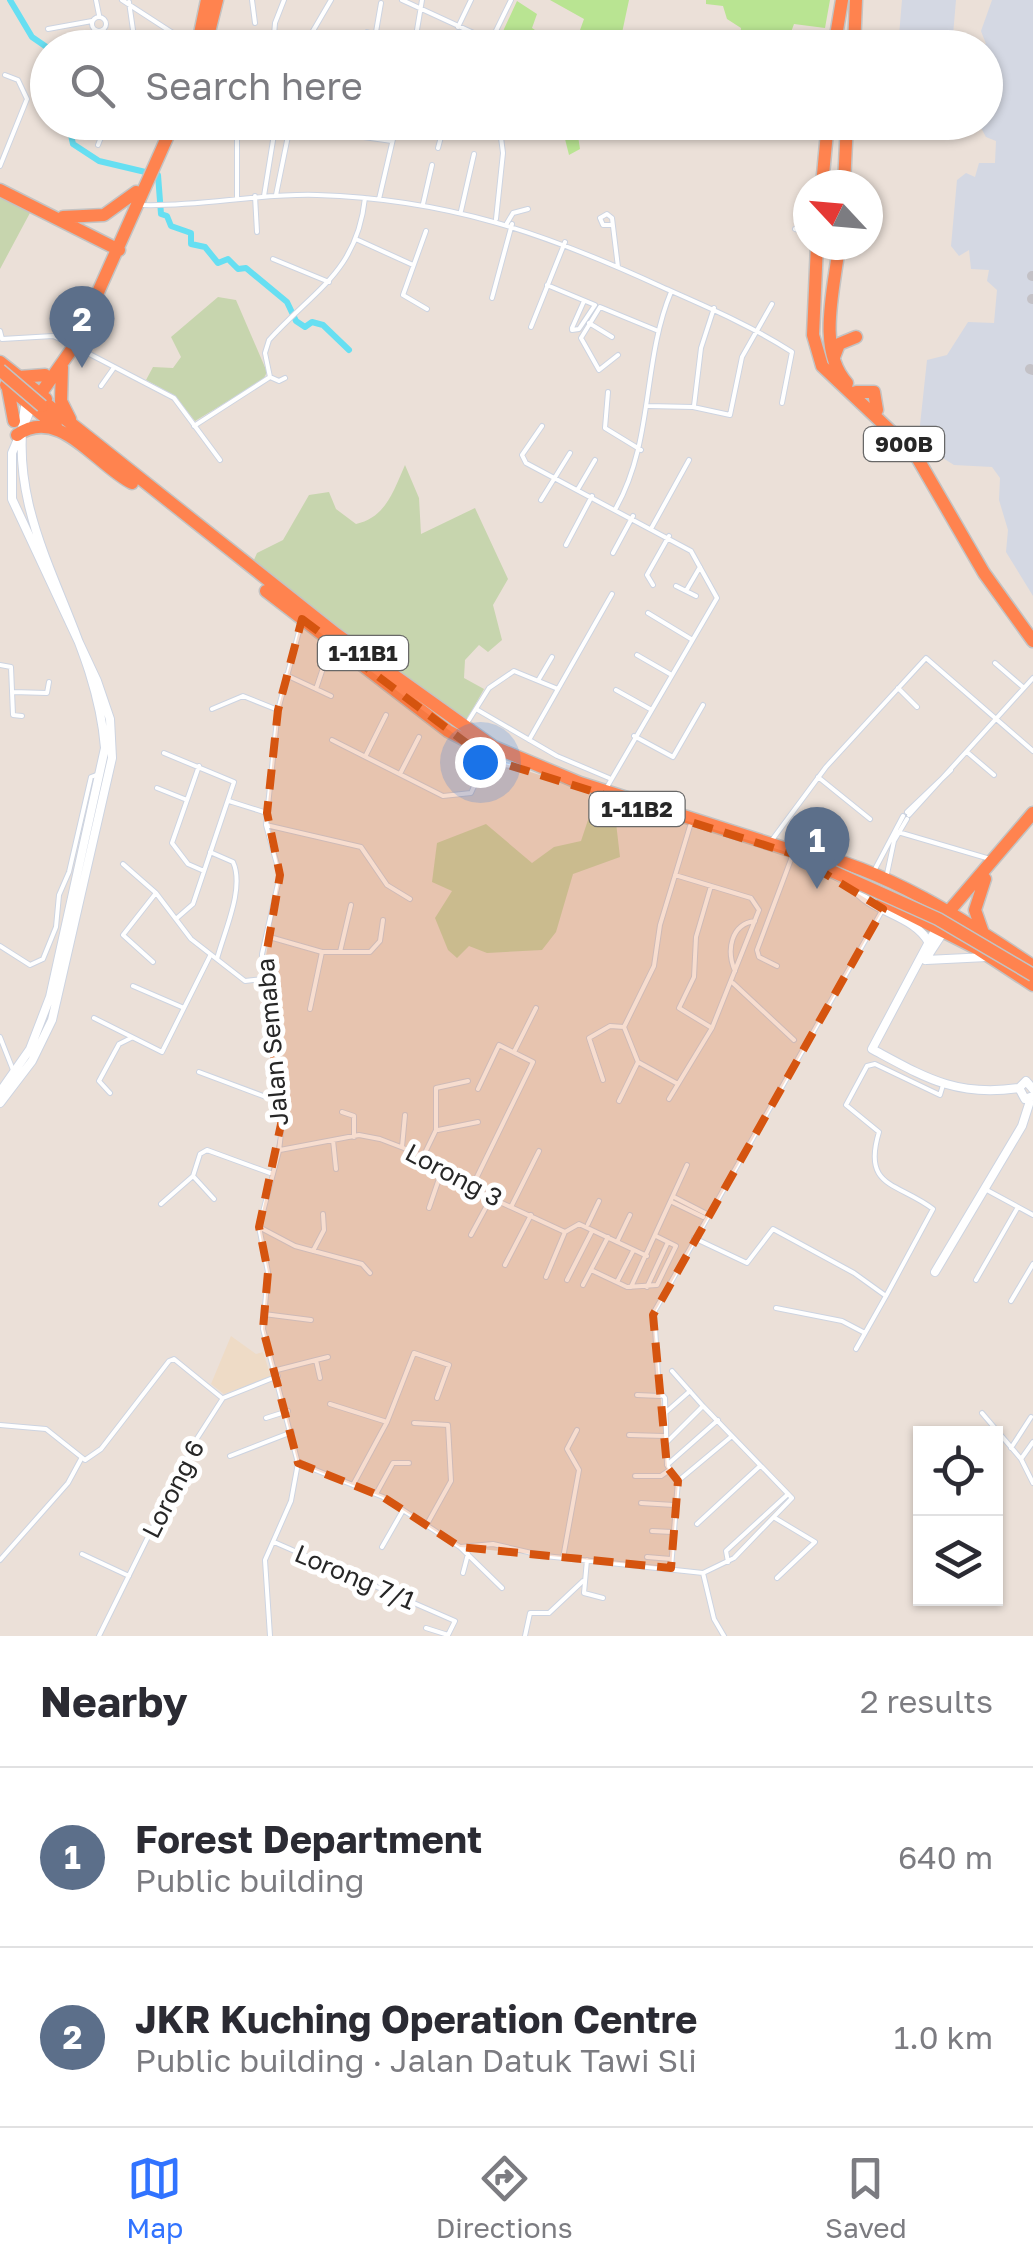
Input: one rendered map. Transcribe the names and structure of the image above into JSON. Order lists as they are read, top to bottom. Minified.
{"streets":{"highway":["900B","1-11B1","1-11B2"],"street":["Jalan Semaba","Lorong 3","Lorong 6","Lorong 7/1"]},"crossings":[["1-11B1","1-11B2"],["1-11B2","Jalan Semaba"],["Jalan Semaba","Lorong 3"],["Jalan Semaba","Lorong 7/1"]],"north":"top left","page":{"search":"Search here","pins":["2","1"],"heading":["Nearby","2 results"],"list":[{"mark":"1","name":"Forest Department","note":"Public building","value":"640 m"},{"mark":"2","name":"JKR Kuching Operation Centre","note":"Public building · Jalan Datuk Tawi Sli","value":"1.0 km"}],"nav":["Map","Directions","Saved"]}}
